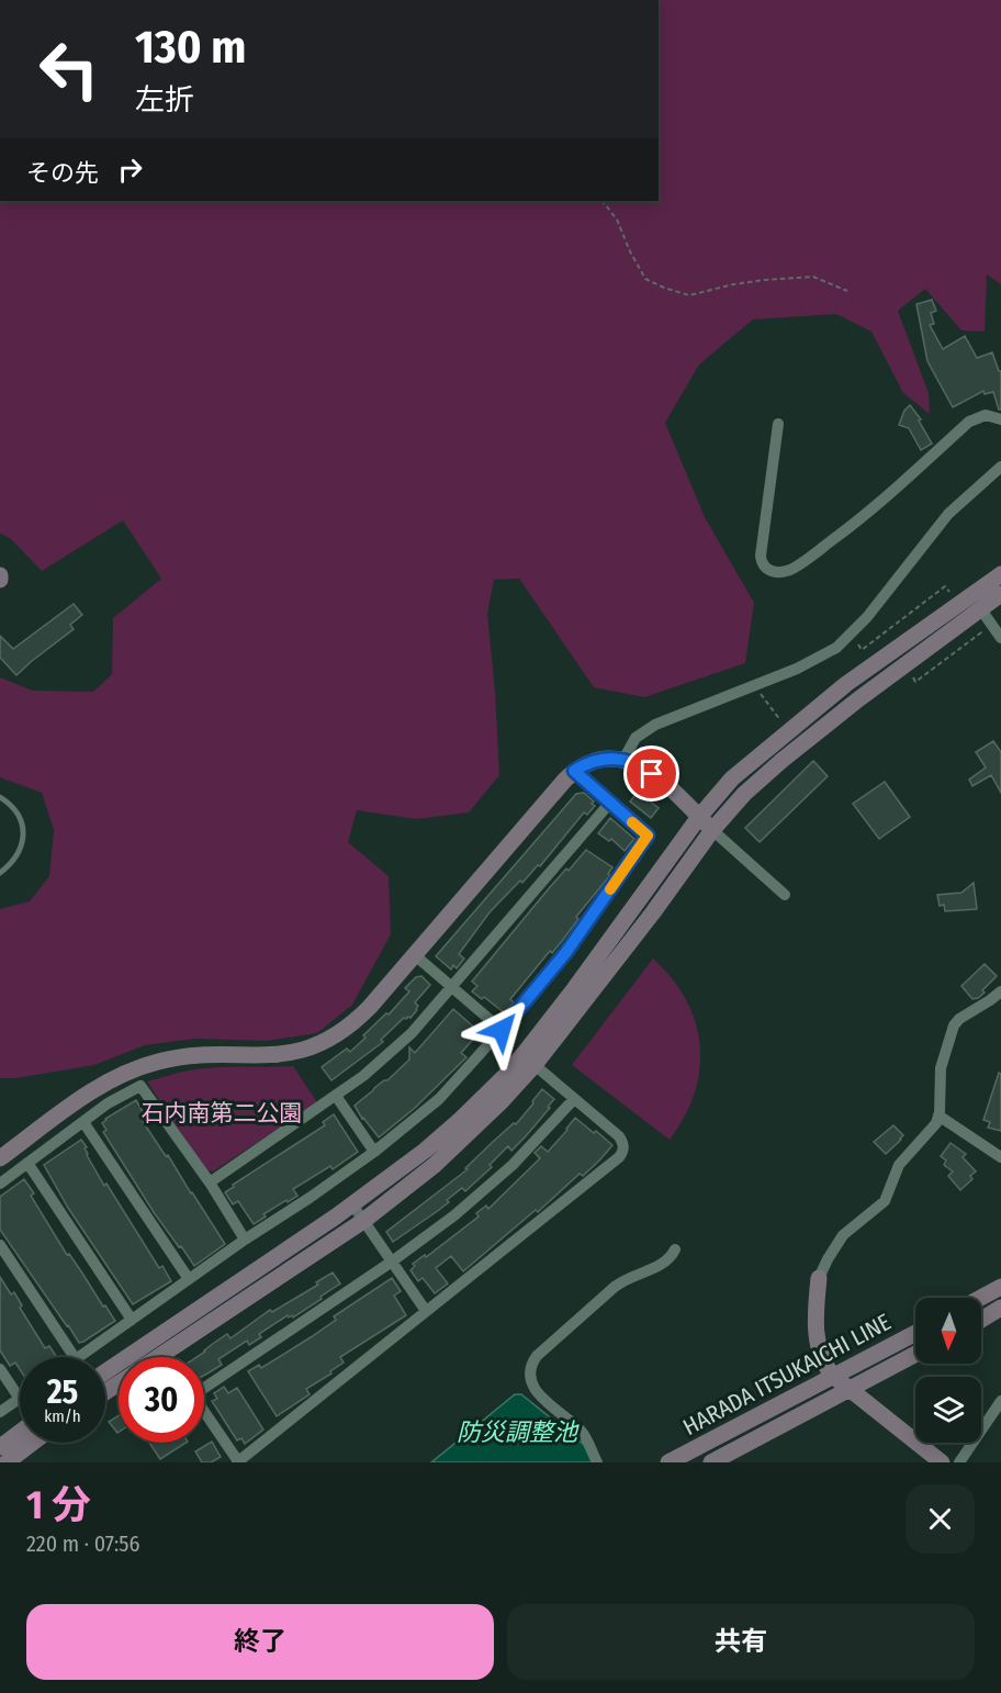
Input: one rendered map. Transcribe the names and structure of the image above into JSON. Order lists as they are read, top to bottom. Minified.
{"streets":{"street":["HARADA ITSUKAICHI LINE"]},"water":["防災調整池"],"parks":["石内南第二公園"],"north":"bottom","page":{"turn":["130 m","左折"],"then":"その先","speed":"25 km/h","limit":"30","heading":["1 分","220 m · 07:56"],"buttons":["終了","共有"]}}
